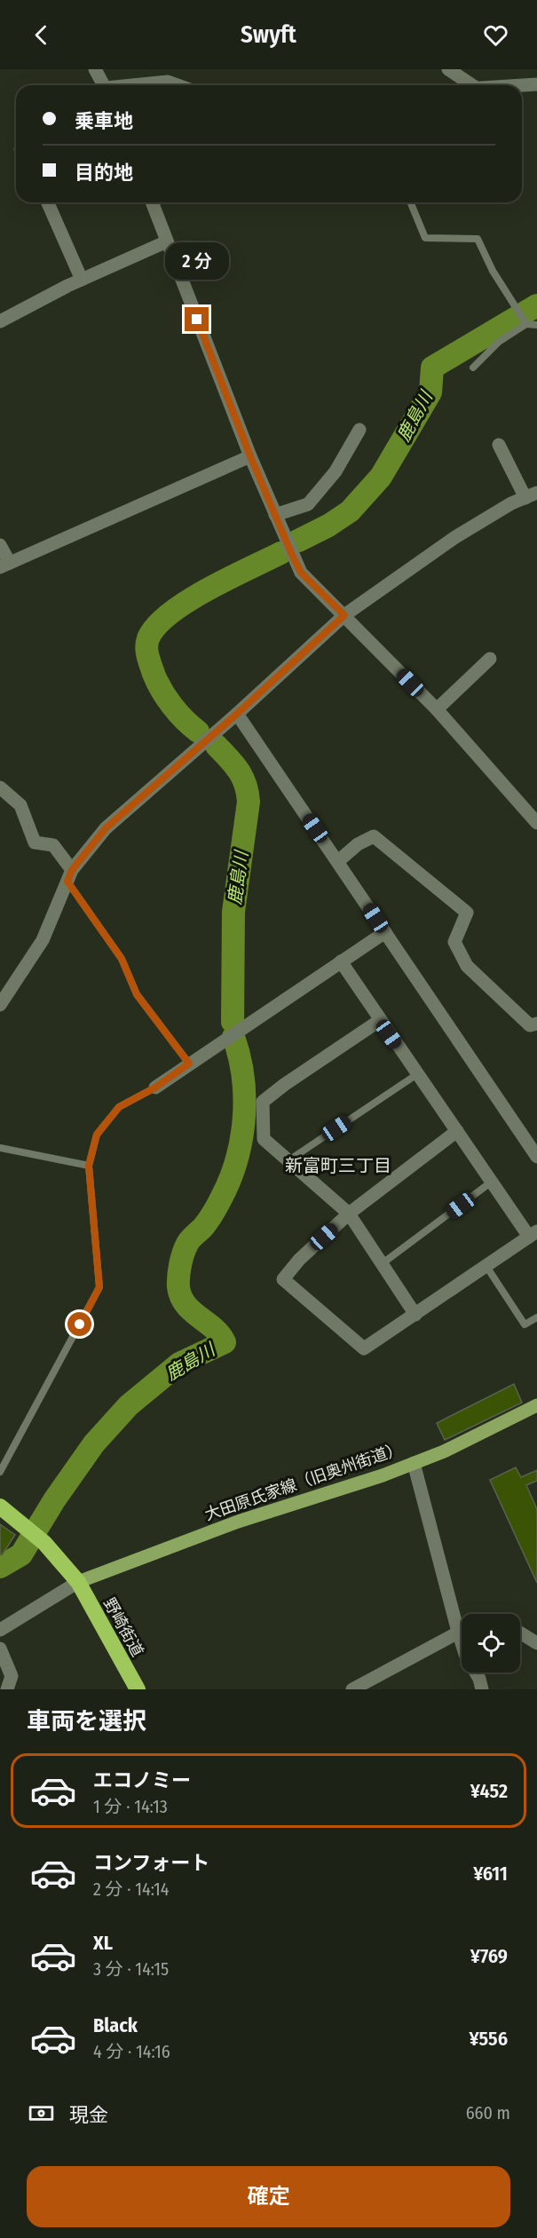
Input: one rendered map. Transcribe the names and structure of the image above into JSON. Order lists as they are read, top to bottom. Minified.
{"streets":{"highway":["野崎街道"],"main road":["大田原氏家線（旧奥州街道）"]},"crossings":[["大田原氏家線（旧奥州街道）","野崎街道"]],"districts":["新富町三丁目"],"water":["鹿島川"],"page":{"header":"Swyft","banner":["乗車地","目的地"],"bubble":"2 分","heading":"車両を選択","list":[{"name":"エコノミー","note":"1 分 · 14:13","value":"¥452"},{"name":"コンフォート","note":"2 分 · 14:14","value":"¥611"},{"name":"XL","note":"3 分 · 14:15","value":"¥769"},{"name":"Black","note":"4 分 · 14:16","value":"¥556"}],"pay":["現金","660 m"],"buttons":"確定"}}
